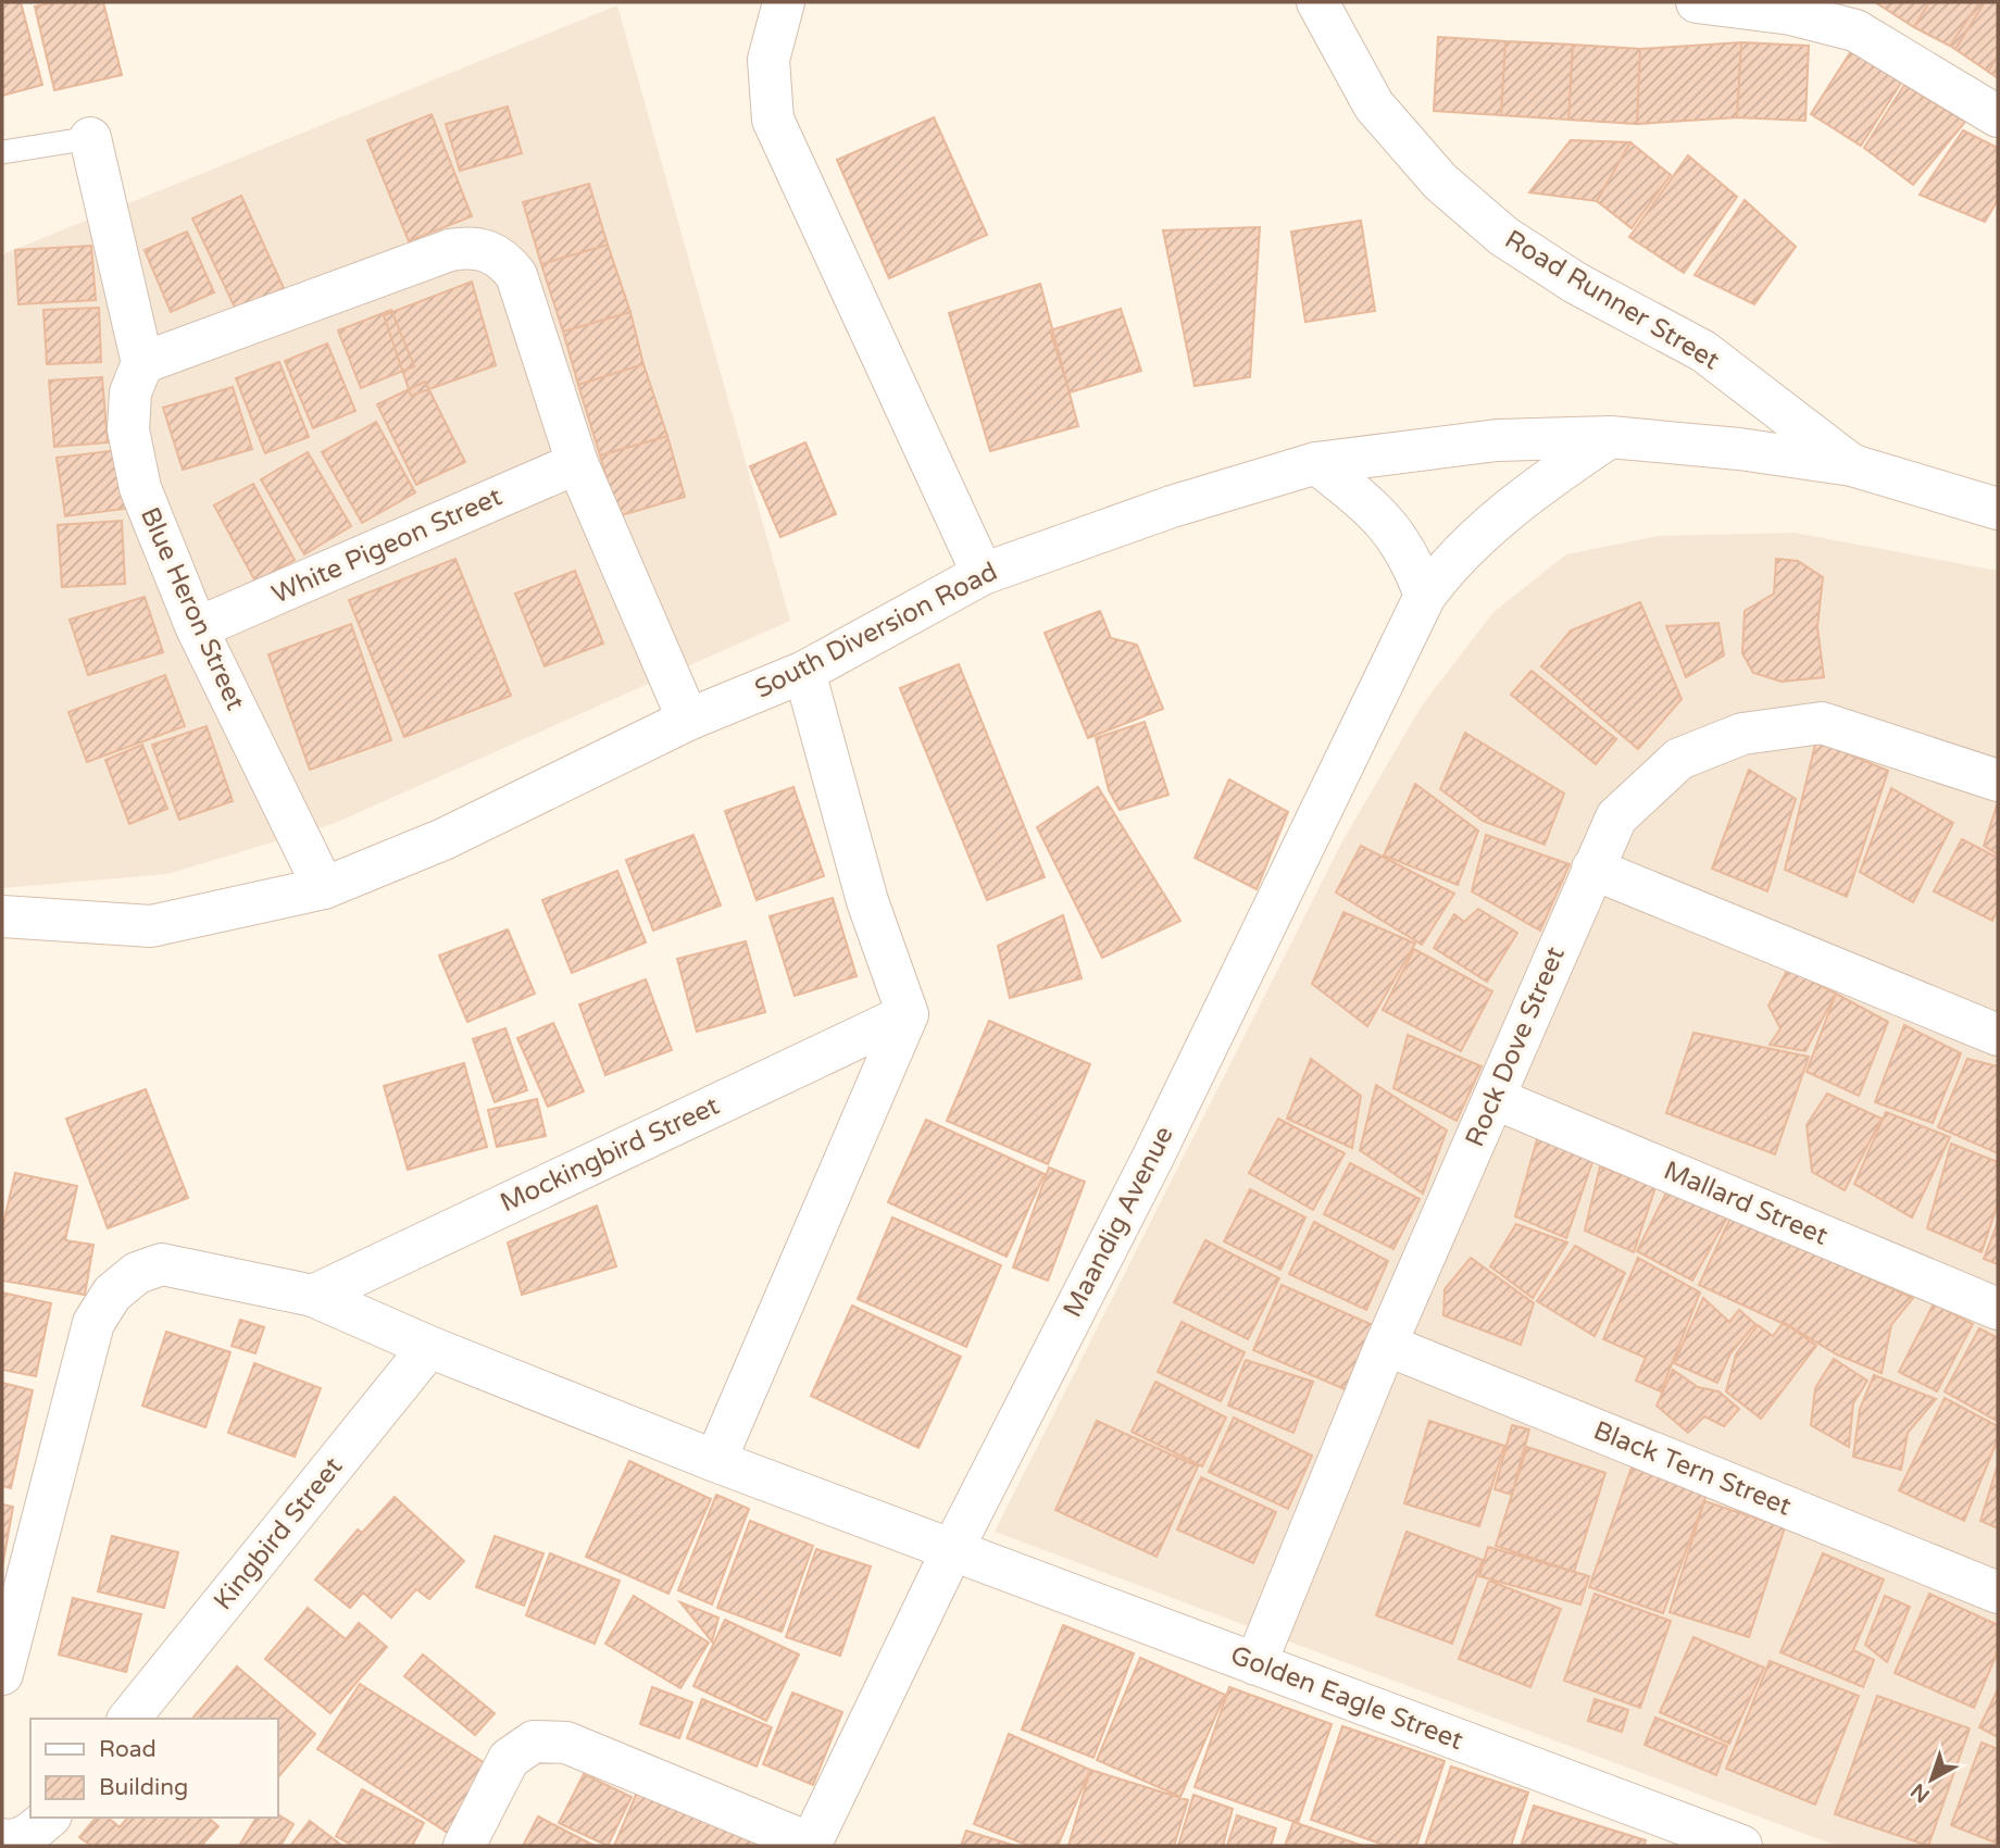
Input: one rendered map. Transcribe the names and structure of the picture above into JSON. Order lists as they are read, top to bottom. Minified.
{"streets":{"street":["Road Runner Street","White Pigeon Street","Blue Heron Street","South Diversion Road","Rock Dove Street","Mockingbird Street","Mallard Street","Maandig Avenue","Black Tern Street","Kingbird Street","Golden Eagle Street"]},"crossings":[["Road Runner Street","South Diversion Road"],["White Pigeon Street","Blue Heron Street"],["Blue Heron Street","South Diversion Road"],["South Diversion Road","Maandig Avenue"],["Rock Dove Street","Mallard Street"],["Rock Dove Street","Black Tern Street"],["Rock Dove Street","Golden Eagle Street"],["Mockingbird Street","Golden Eagle Street"],["Maandig Avenue","Golden Eagle Street"],["Kingbird Street","Golden Eagle Street"]],"legend":["Road","Building"],"north":"bottom left"}
